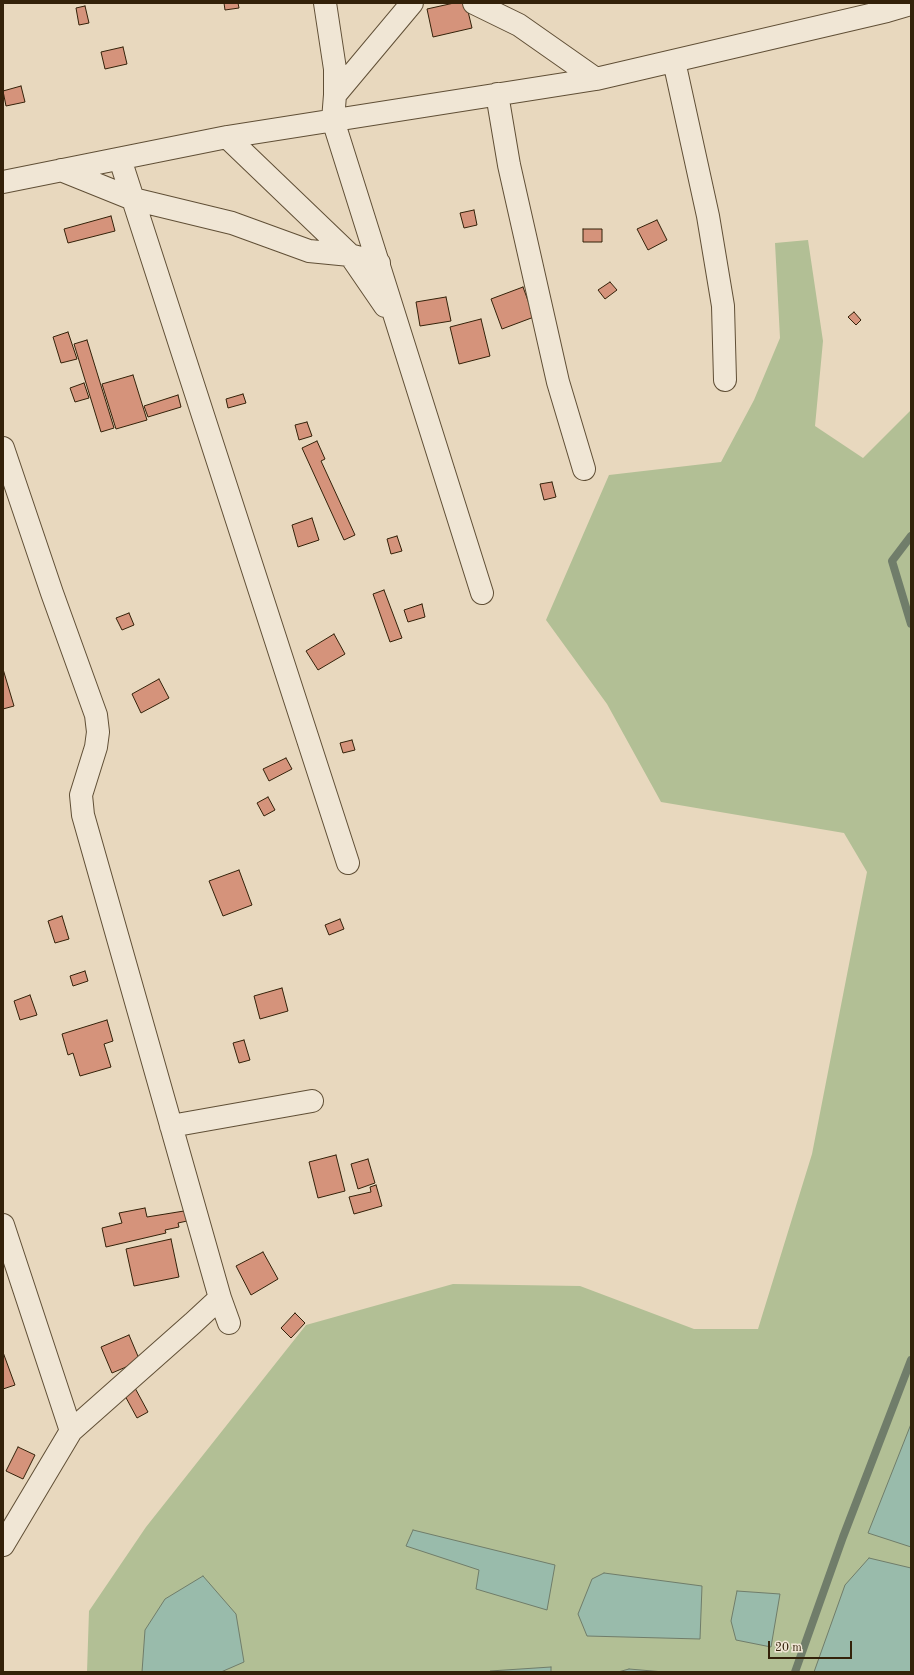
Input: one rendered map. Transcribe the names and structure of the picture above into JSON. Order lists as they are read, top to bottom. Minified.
{"scale_bar":"20 m"}
